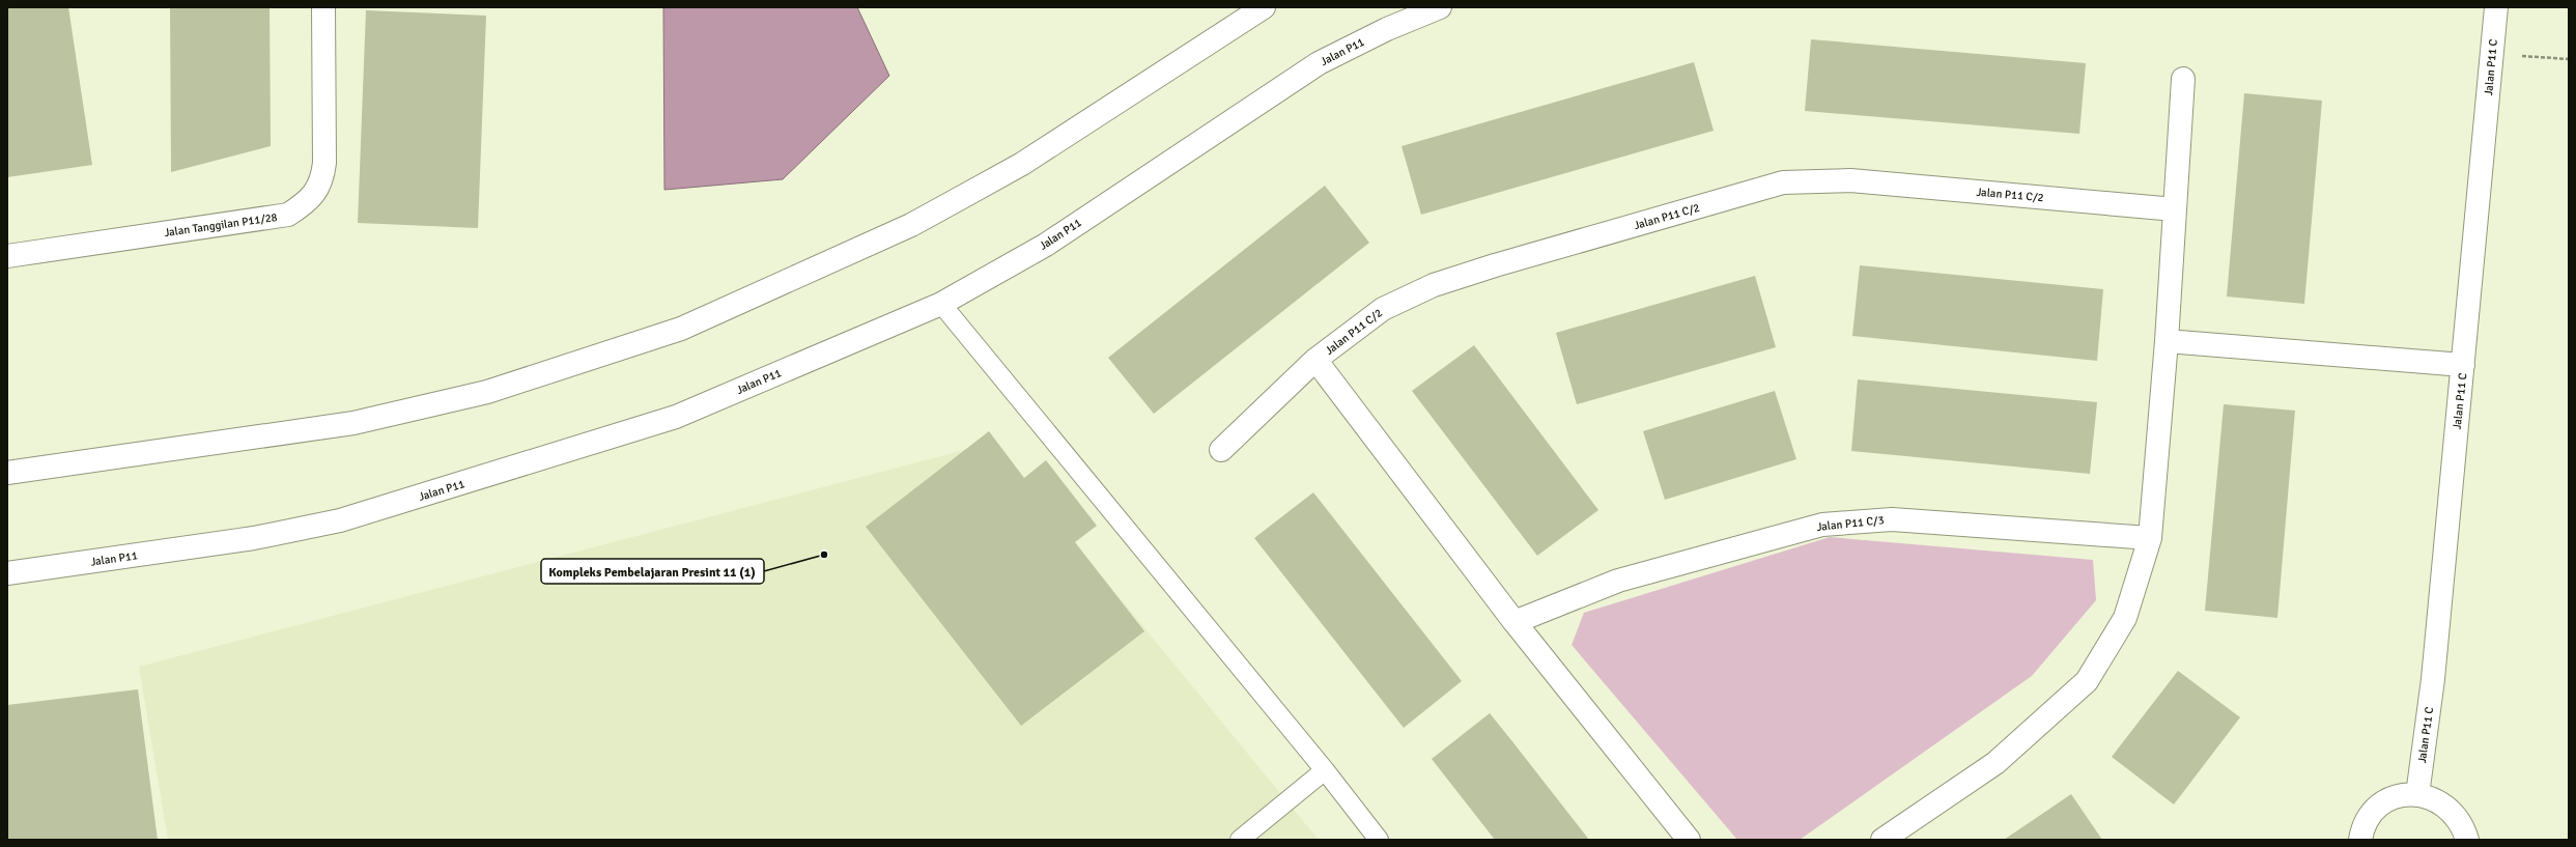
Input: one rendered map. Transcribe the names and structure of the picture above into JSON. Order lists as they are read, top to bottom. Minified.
{"streets":{"street":["Jalan P11","Jalan P11 C","Jalan P11 C/2","Jalan Tanggilan P11/28","Jalan P11 C/3"]},"places":["Kompleks Pembelajaran Presint 11 (1)"]}
